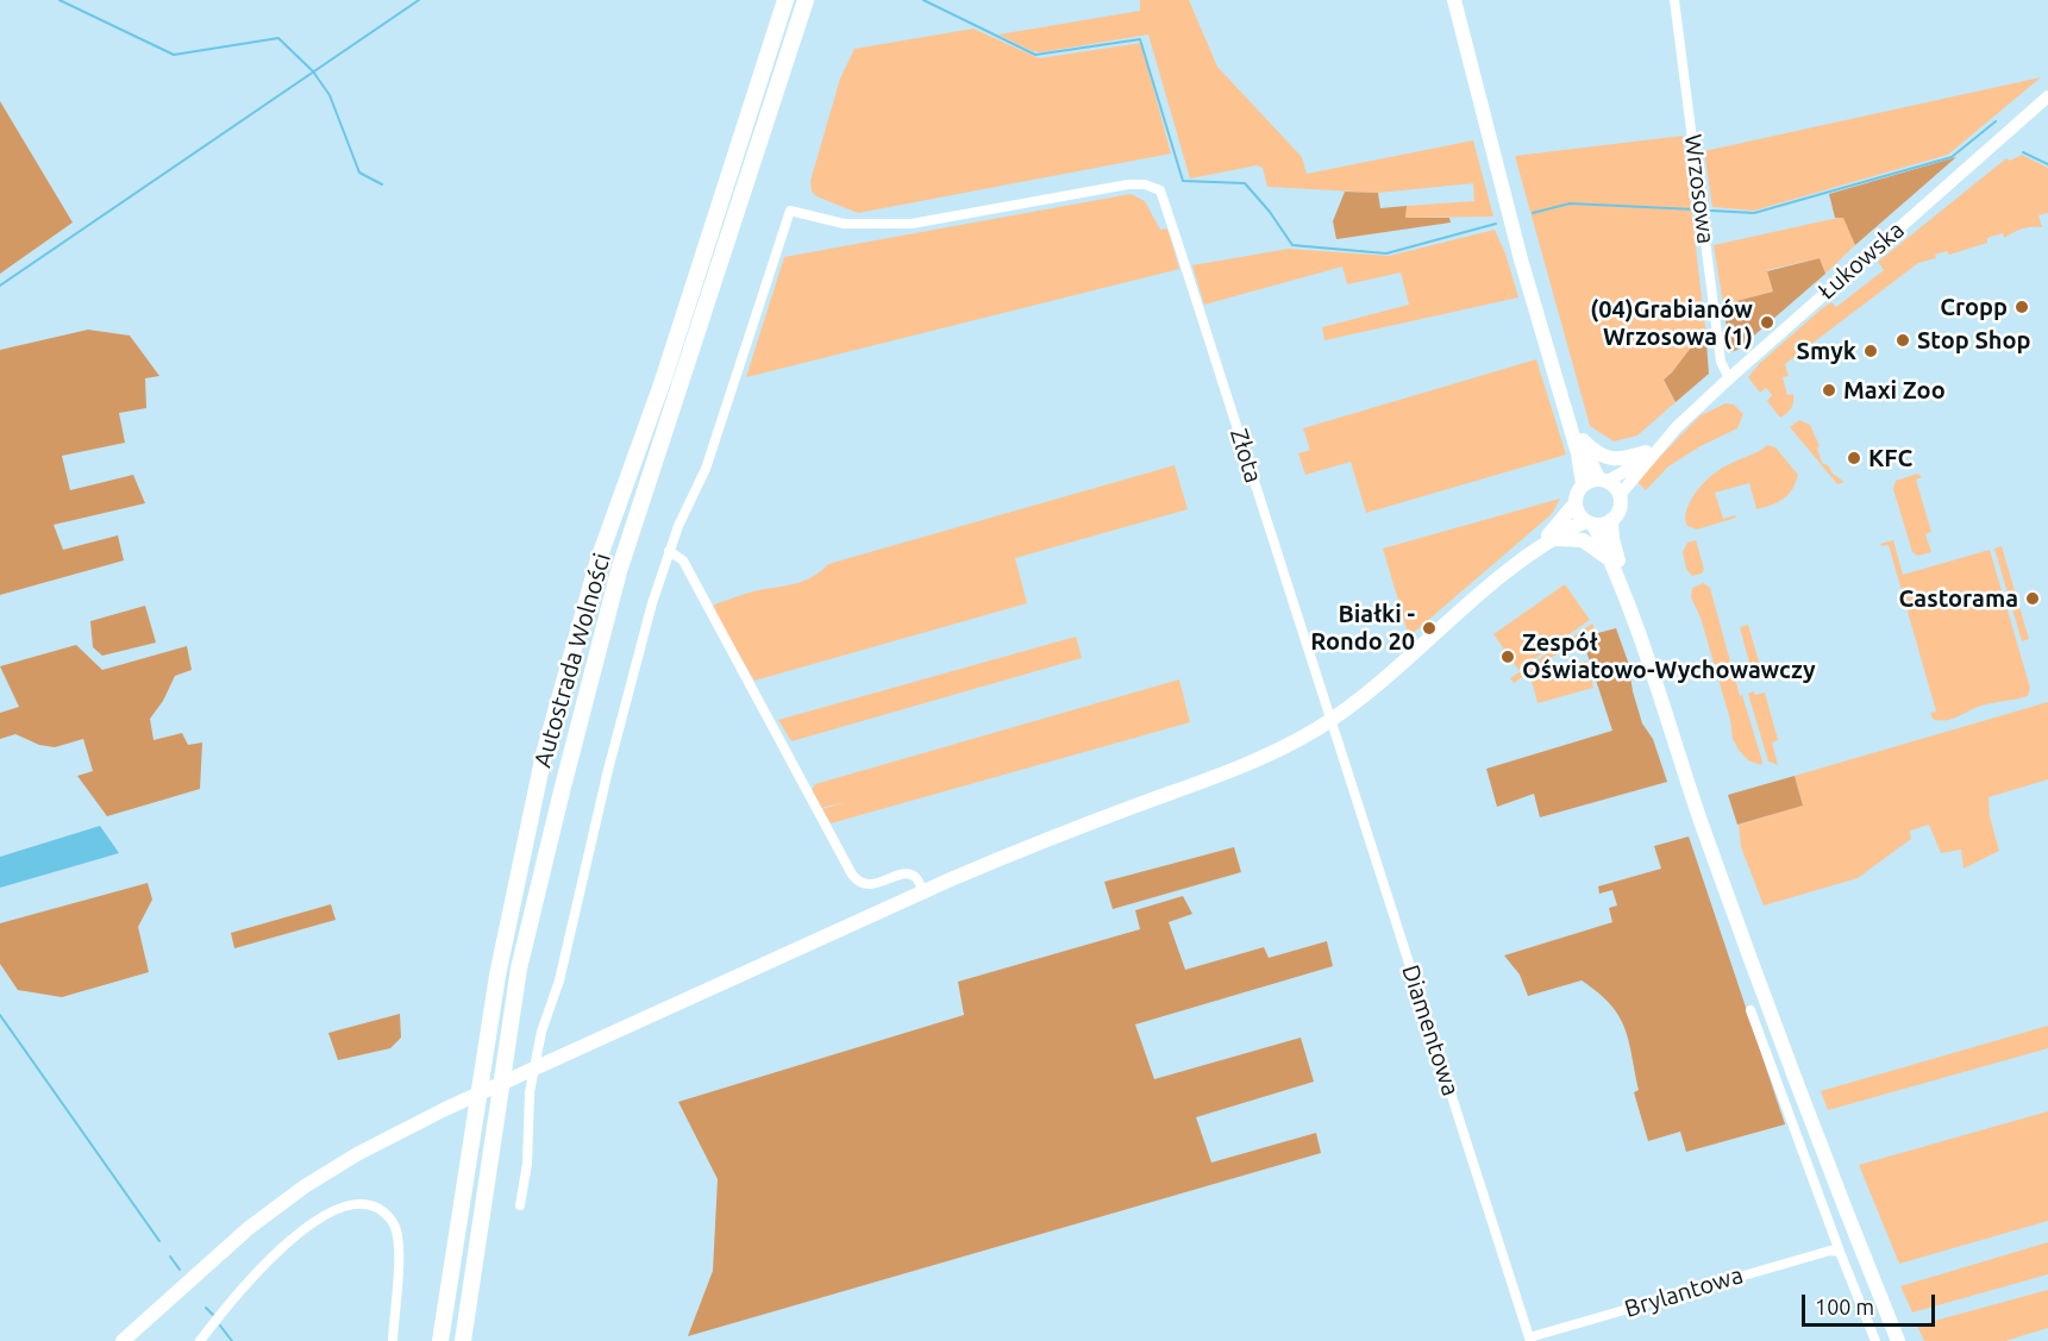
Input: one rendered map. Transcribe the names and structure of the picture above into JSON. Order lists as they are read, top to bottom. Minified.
{"streets":{"highway":["Autostrada Wolności"],"main road":["Łukowska"],"street":["Wrzosowa","Złota","Diamentowa","Brylantowa"]},"crossings":[["Wrzosowa","Łukowska"],["Złota","Diamentowa"],["Diamentowa","Brylantowa"]],"places":["Cropp","(04)Grabianów Wrzosowa (1)","Stop Shop","Smyk","Maxi Zoo","KFC","Castorama","Białki - Rondo 20","Zespół Oświatowo-Wychowawczy"],"scale_bar":"100 m"}
